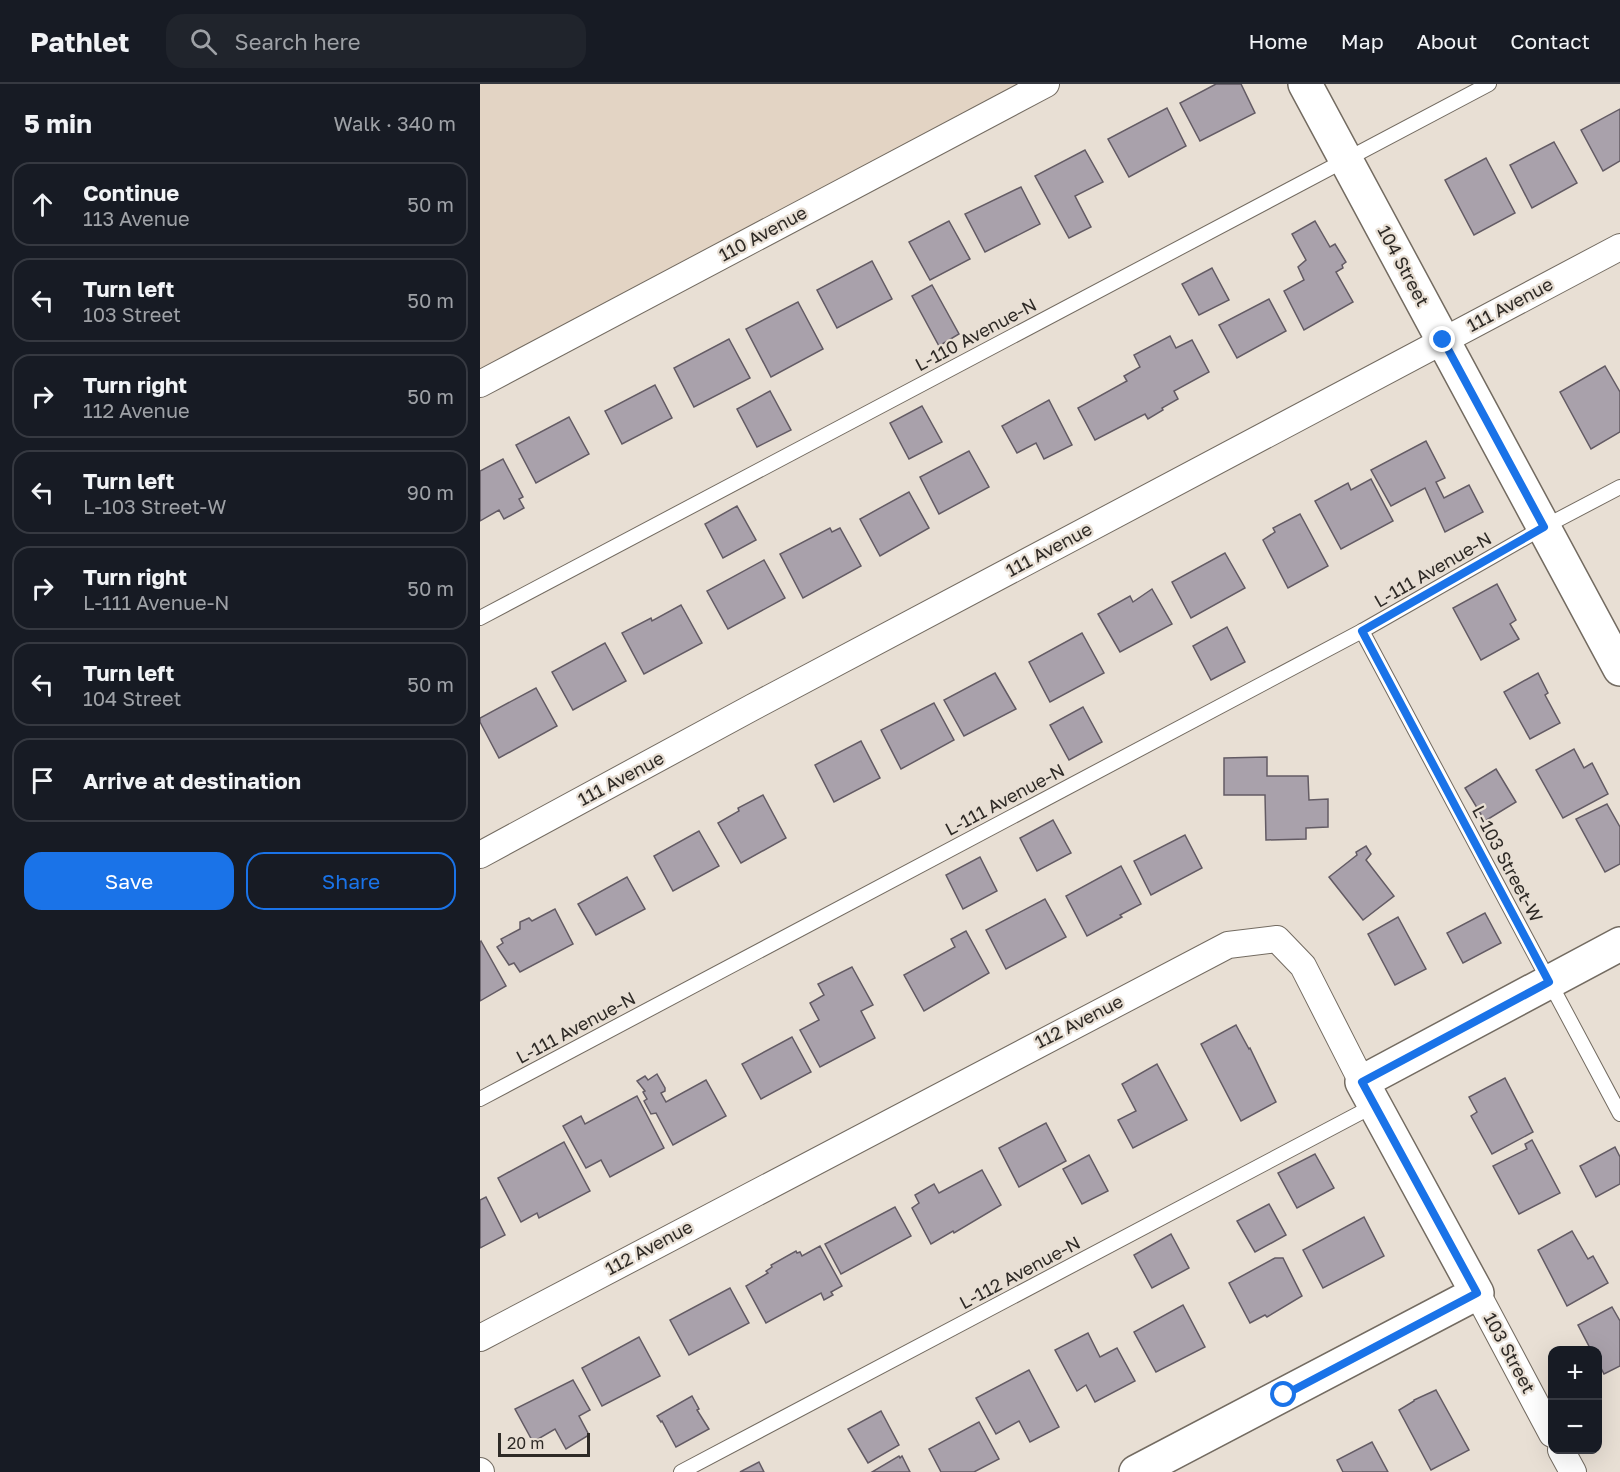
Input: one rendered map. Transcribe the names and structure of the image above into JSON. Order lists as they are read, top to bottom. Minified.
{"streets":{"street":["110 Avenue","104 Street","111 Avenue","112 Avenue","103 Street"],"lane":["L-110 Avenue-N","L-111 Avenue-N","L-103 Street-W","L-112 Avenue-N"]},"crossings":[["104 Street","111 Avenue"],["104 Street","L-110 Avenue-N"],["104 Street","L-111 Avenue-N"],["L-111 Avenue-N","L-103 Street-W"],["112 Avenue","L-112 Avenue-N"],["112 Avenue","103 Street"],["L-112 Avenue-N","103 Street"]],"scale_bar":"20 m","page":{"header":"Pathlet","search":"Search here","nav":["Home","Map","About","Contact"],"heading":["5 min","Walk · 340 m"],"list":[["Continue","113 Avenue","50 m"],["Turn left","103 Street","50 m"],["Turn right","112 Avenue","50 m"],["Turn left","L-103 Street-W","90 m"],["Turn right","L-111 Avenue-N","50 m"],["Turn left","104 Street","50 m"],"Arrive at destination"],"buttons":["Save","Share"],"map_buttons":["+","−"],"scale":"20 m"}}
